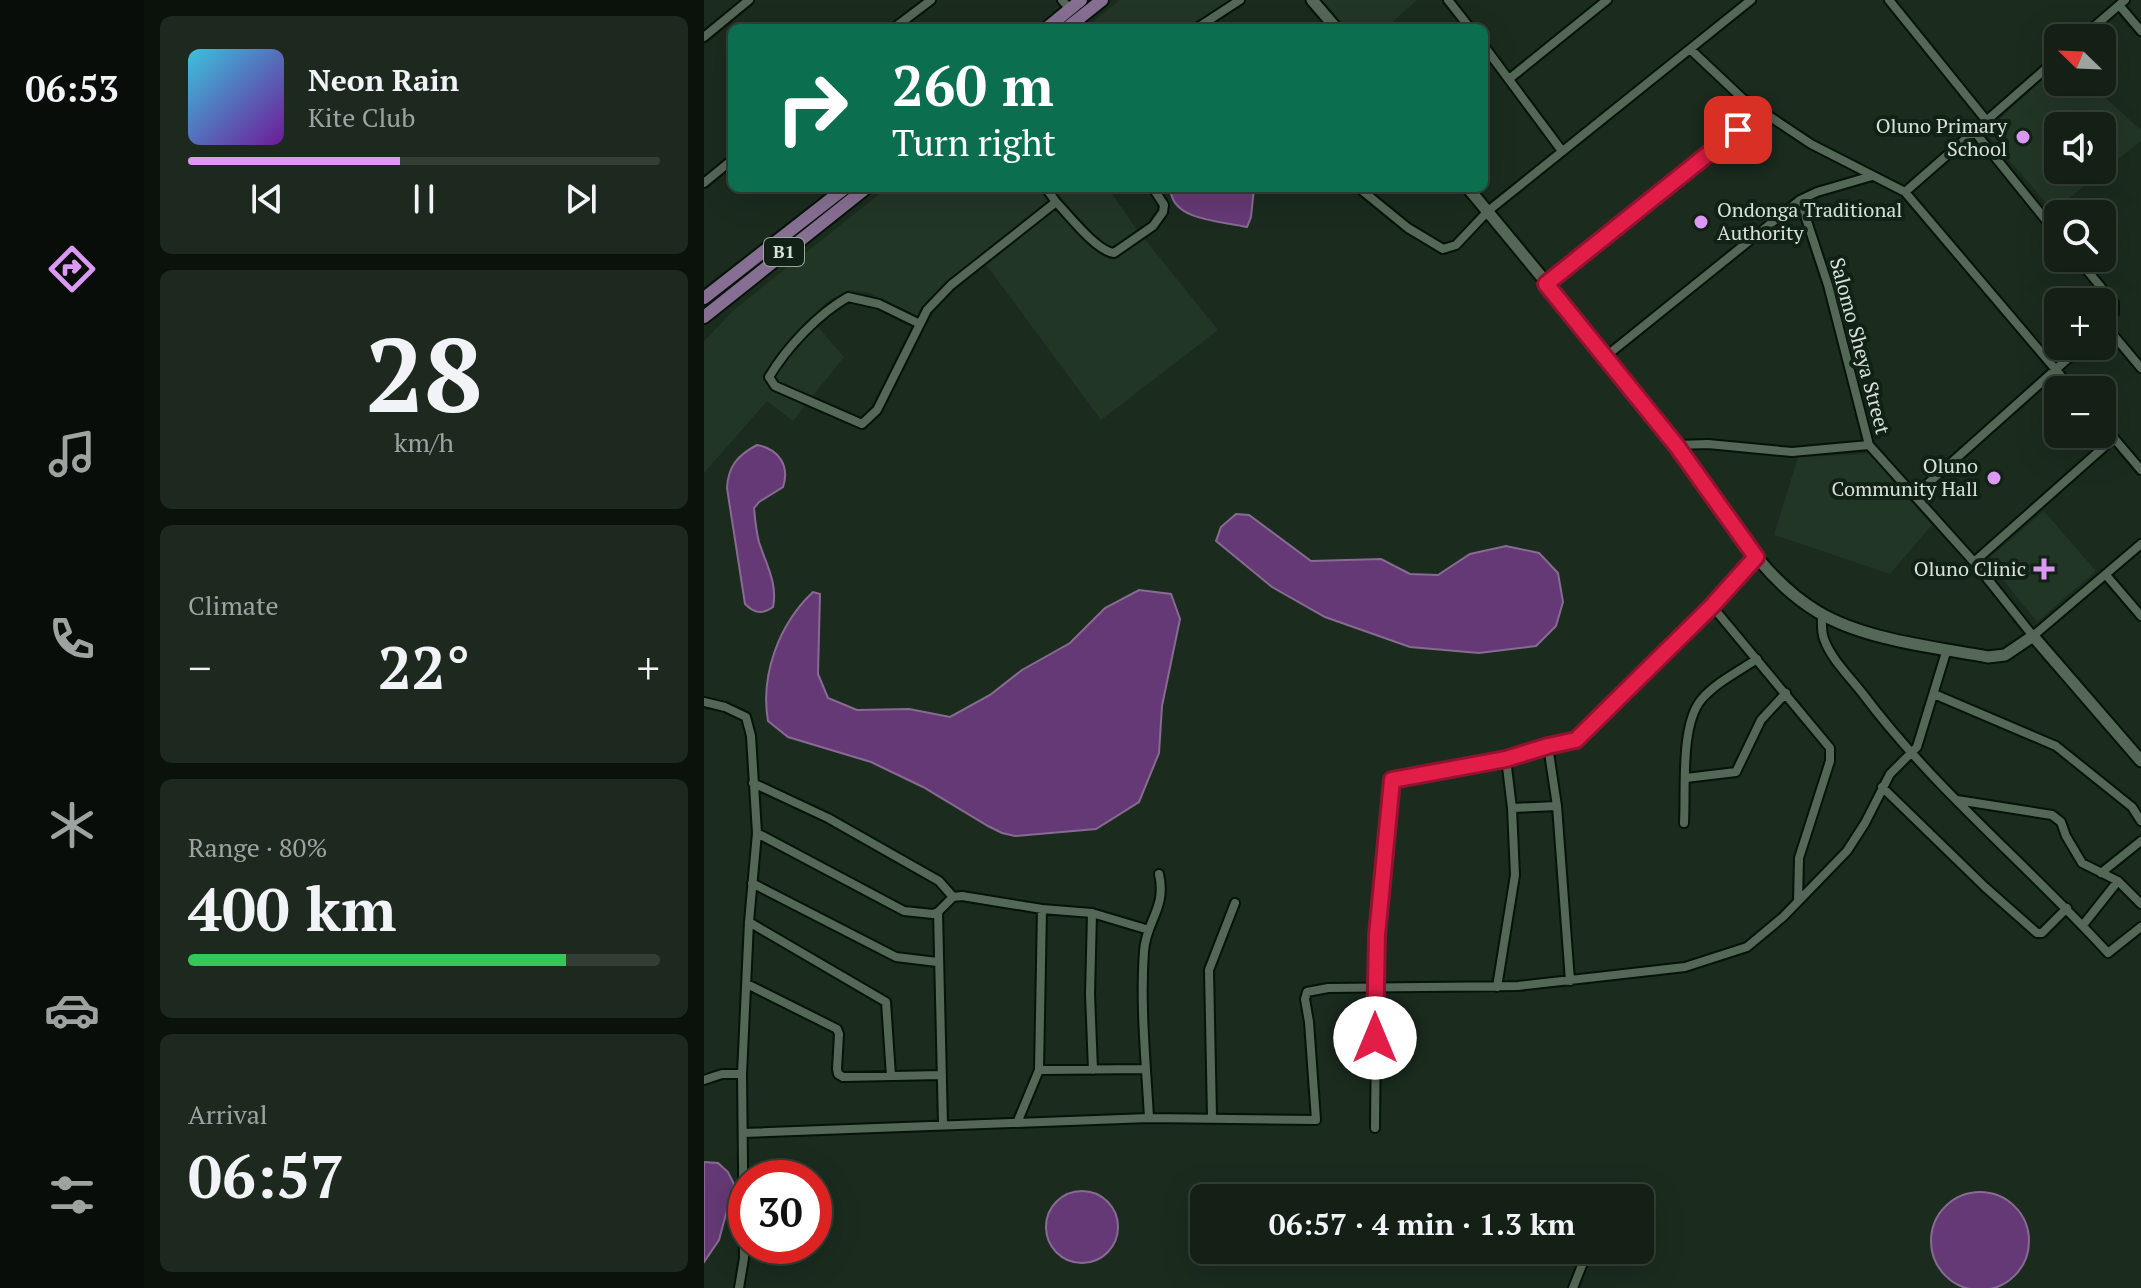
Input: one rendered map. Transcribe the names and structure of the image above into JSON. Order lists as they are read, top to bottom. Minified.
{"streets":{"main road":["B1"],"street":["Salomo Sheya Street"]},"places":{"other":["Oluno Primary School","Ondonga Traditional Authority","Oluno Community Hall"],"health":["Oluno Clinic"]},"north":"top left","page":{"tabs":"06:53","map_buttons":["+","−"],"turn":["260 m","Turn right"],"song":["Neon Rain","Kite Club"],"tile":[["28","km/h"],"Climate",["Range · 80%","400 km"],["Arrival","06:57"]],"heat":["−","22°","+"],"limit":"30","trip":"06:57 · 4 min · 1.3 km"}}
